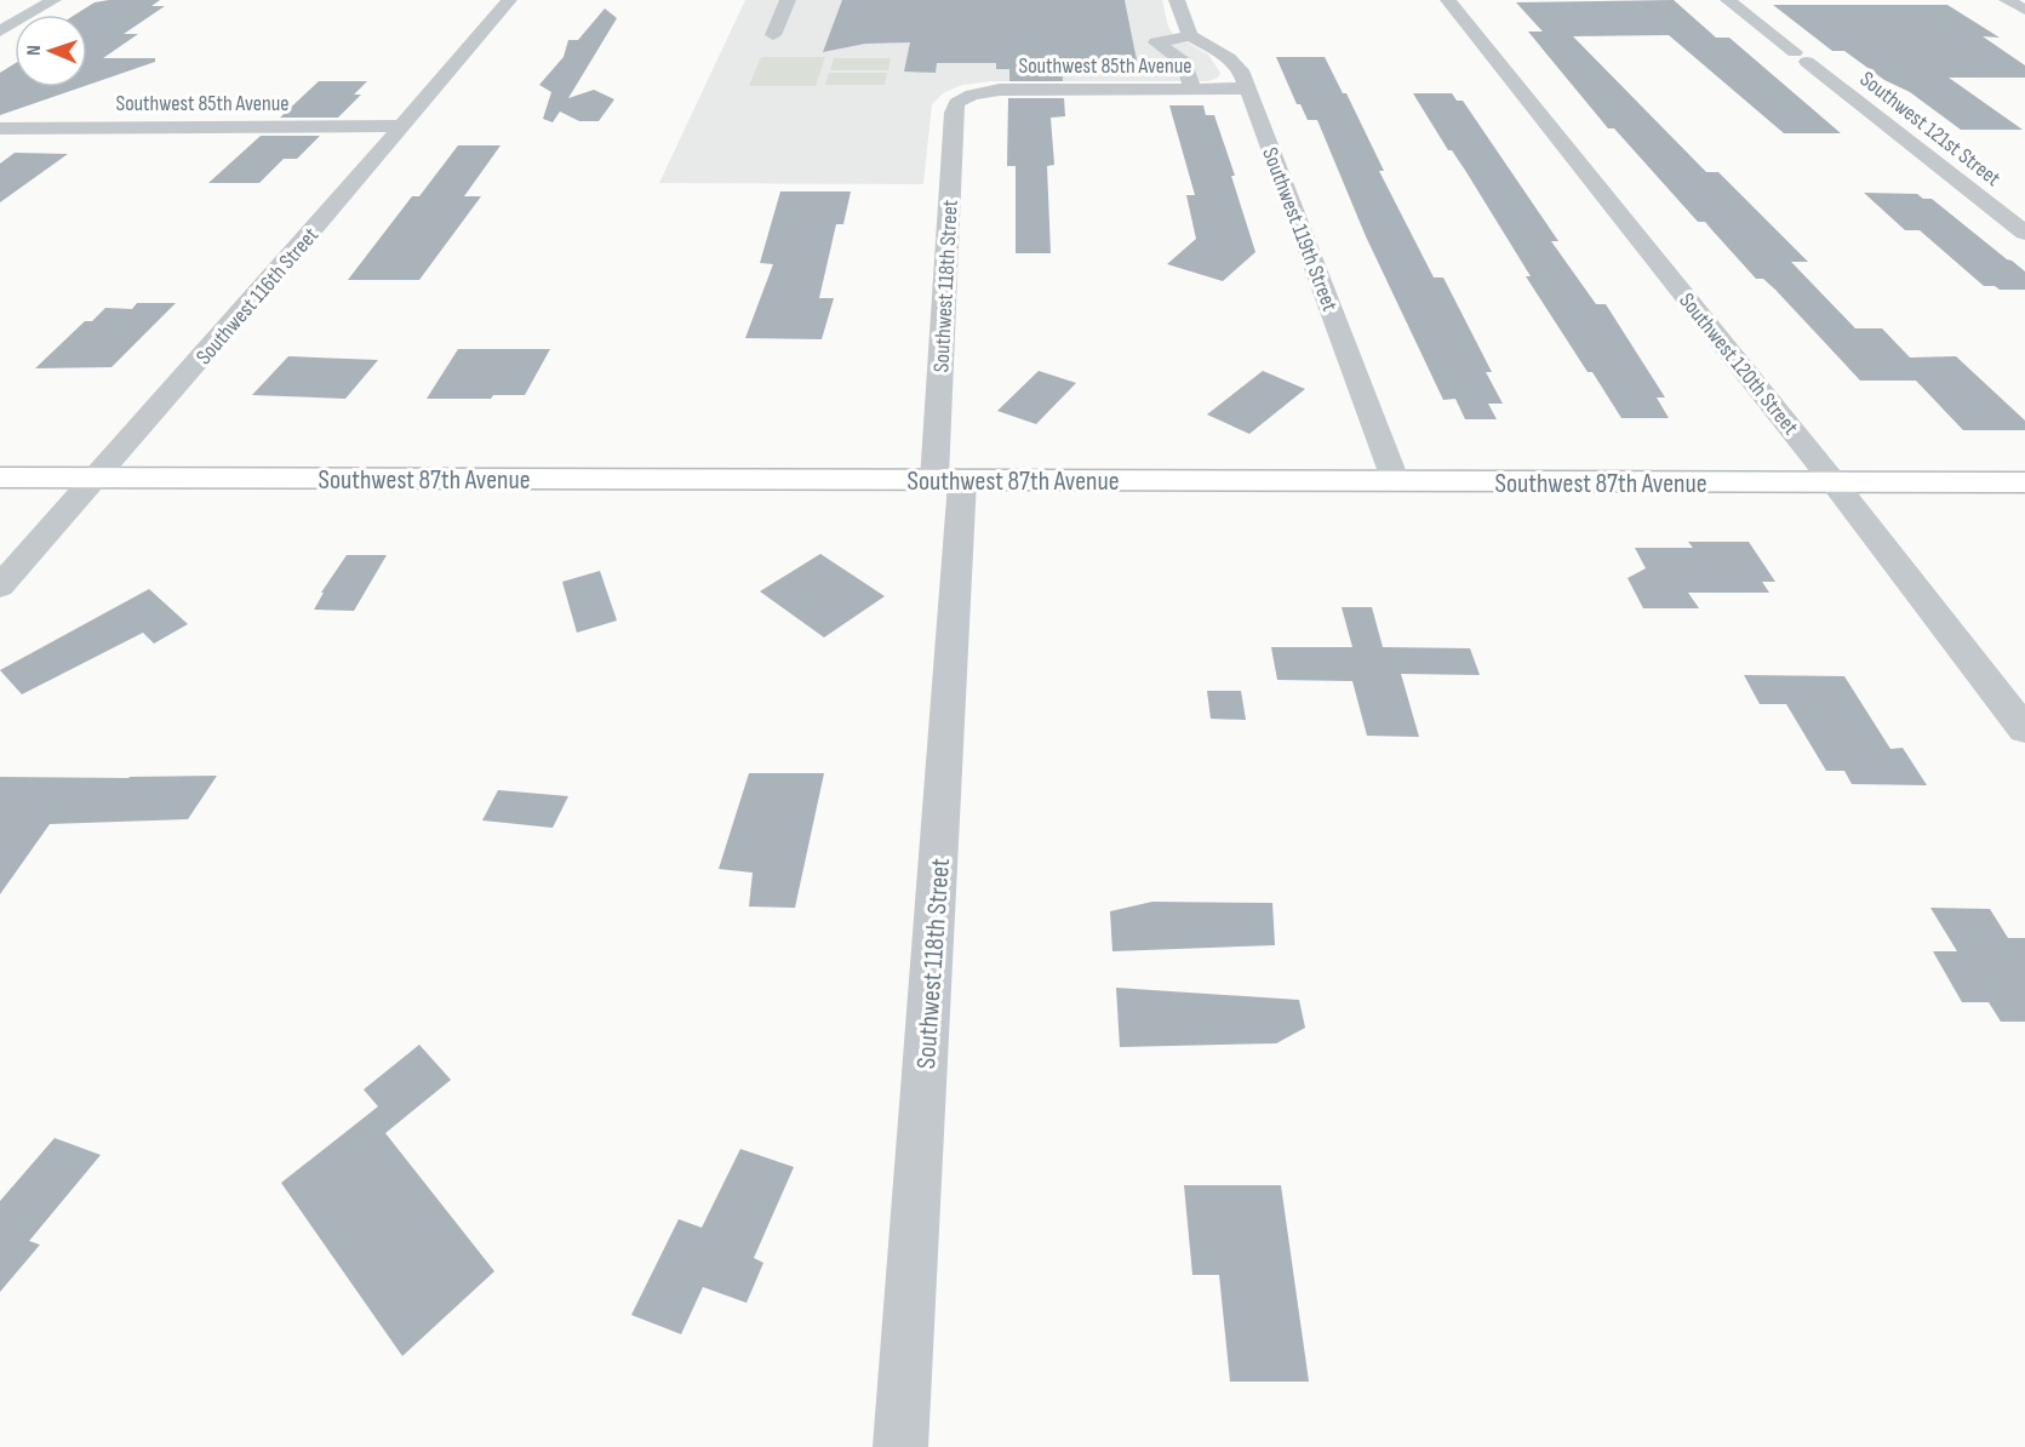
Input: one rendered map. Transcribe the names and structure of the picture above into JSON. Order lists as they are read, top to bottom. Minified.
{"streets":{"main road":["Southwest 87th Avenue"],"street":["Southwest 85th Avenue","Southwest 121st Street","Southwest 119th Street","Southwest 118th Street","Southwest 116th Street","Southwest 120th Street"]},"crossings":[["Southwest 85th Avenue","Southwest 119th Street"],["Southwest 85th Avenue","Southwest 118th Street"],["Southwest 85th Avenue","Southwest 116th Street"],["Southwest 119th Street","Southwest 87th Avenue"],["Southwest 118th Street","Southwest 87th Avenue"],["Southwest 116th Street","Southwest 87th Avenue"],["Southwest 120th Street","Southwest 87th Avenue"]],"north":"left"}
